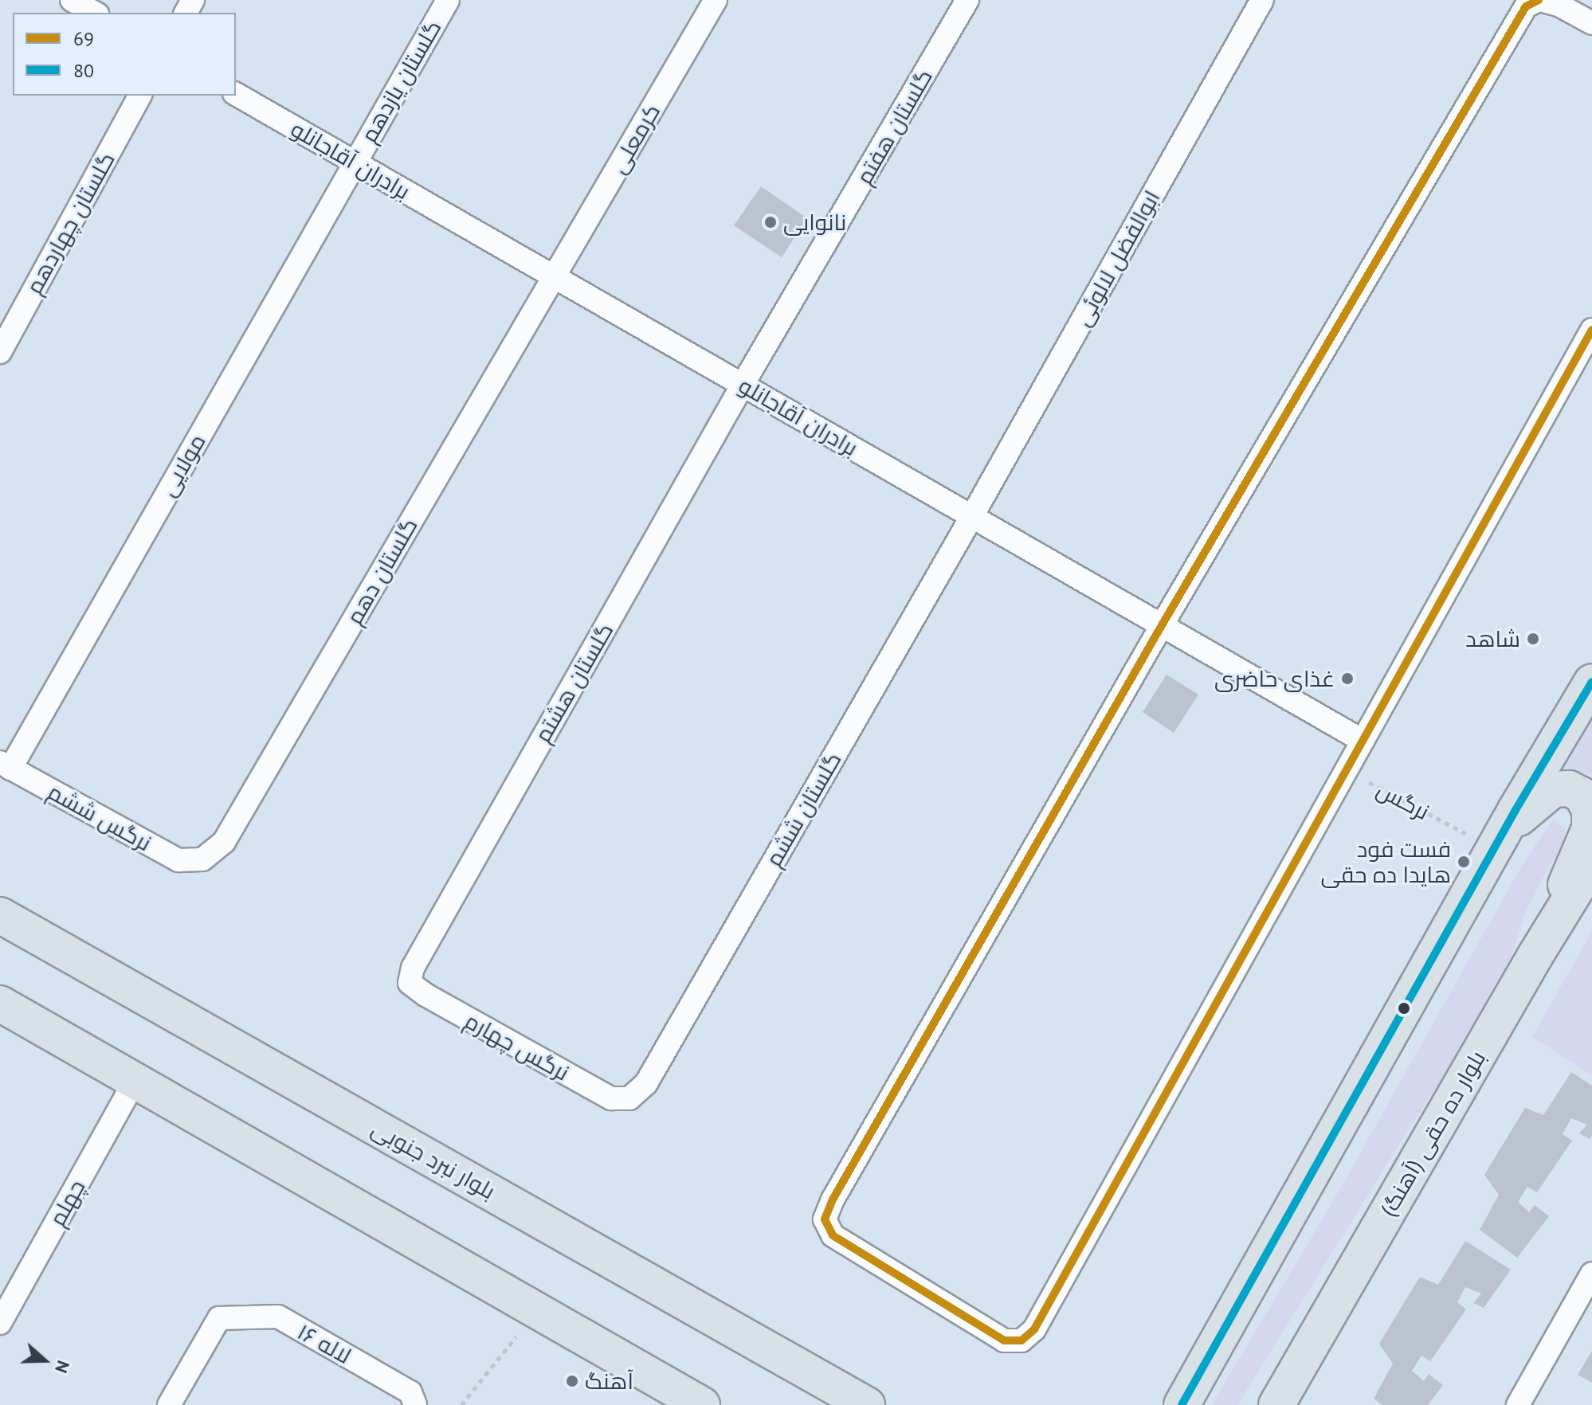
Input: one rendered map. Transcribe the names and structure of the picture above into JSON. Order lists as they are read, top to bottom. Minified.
{"streets":{"main road":["بلوار ده حقی (آهنگ)","بلوار نبرد جنوبی"],"street":["گلستان یازدهم","گلستان هفتم","کرمعلی","برادران آقاجانلو","گلستان چهاردهم","ابوالفضل لالوئی","مولایی","گلستان دهم","گلستان هشتم","گلستان ششم","نرگس ششم","نرگس چهارم","چهلم","لاله ۱۶"],"path":["نرگس"]},"crossings":[["گلستان یازدهم","برادران آقاجانلو"],["گلستان یازدهم","مولایی"],["گلستان هفتم","برادران آقاجانلو"],["گلستان هفتم","گلستان هشتم"],["کرمعلی","برادران آقاجانلو"],["کرمعلی","گلستان دهم"],["برادران آقاجانلو","ابوالفضل لالوئی"],["برادران آقاجانلو","مولایی"],["برادران آقاجانلو","گلستان دهم"],["برادران آقاجانلو","گلستان هشتم"],["برادران آقاجانلو","گلستان ششم"],["ابوالفضل لالوئی","گلستان ششم"],["مولایی","نرگس ششم"],["گلستان دهم","نرگس ششم"],["گلستان هشتم","نرگس چهارم"],["گلستان ششم","نرگس چهارم"]],"places":["نانوایی","شاهد","غذای حاضری","فست فود هایدا ده حقی","آهنگ"],"lines":["transit line 69","transit line 80"],"legend":["69","80"],"north":"right"}
